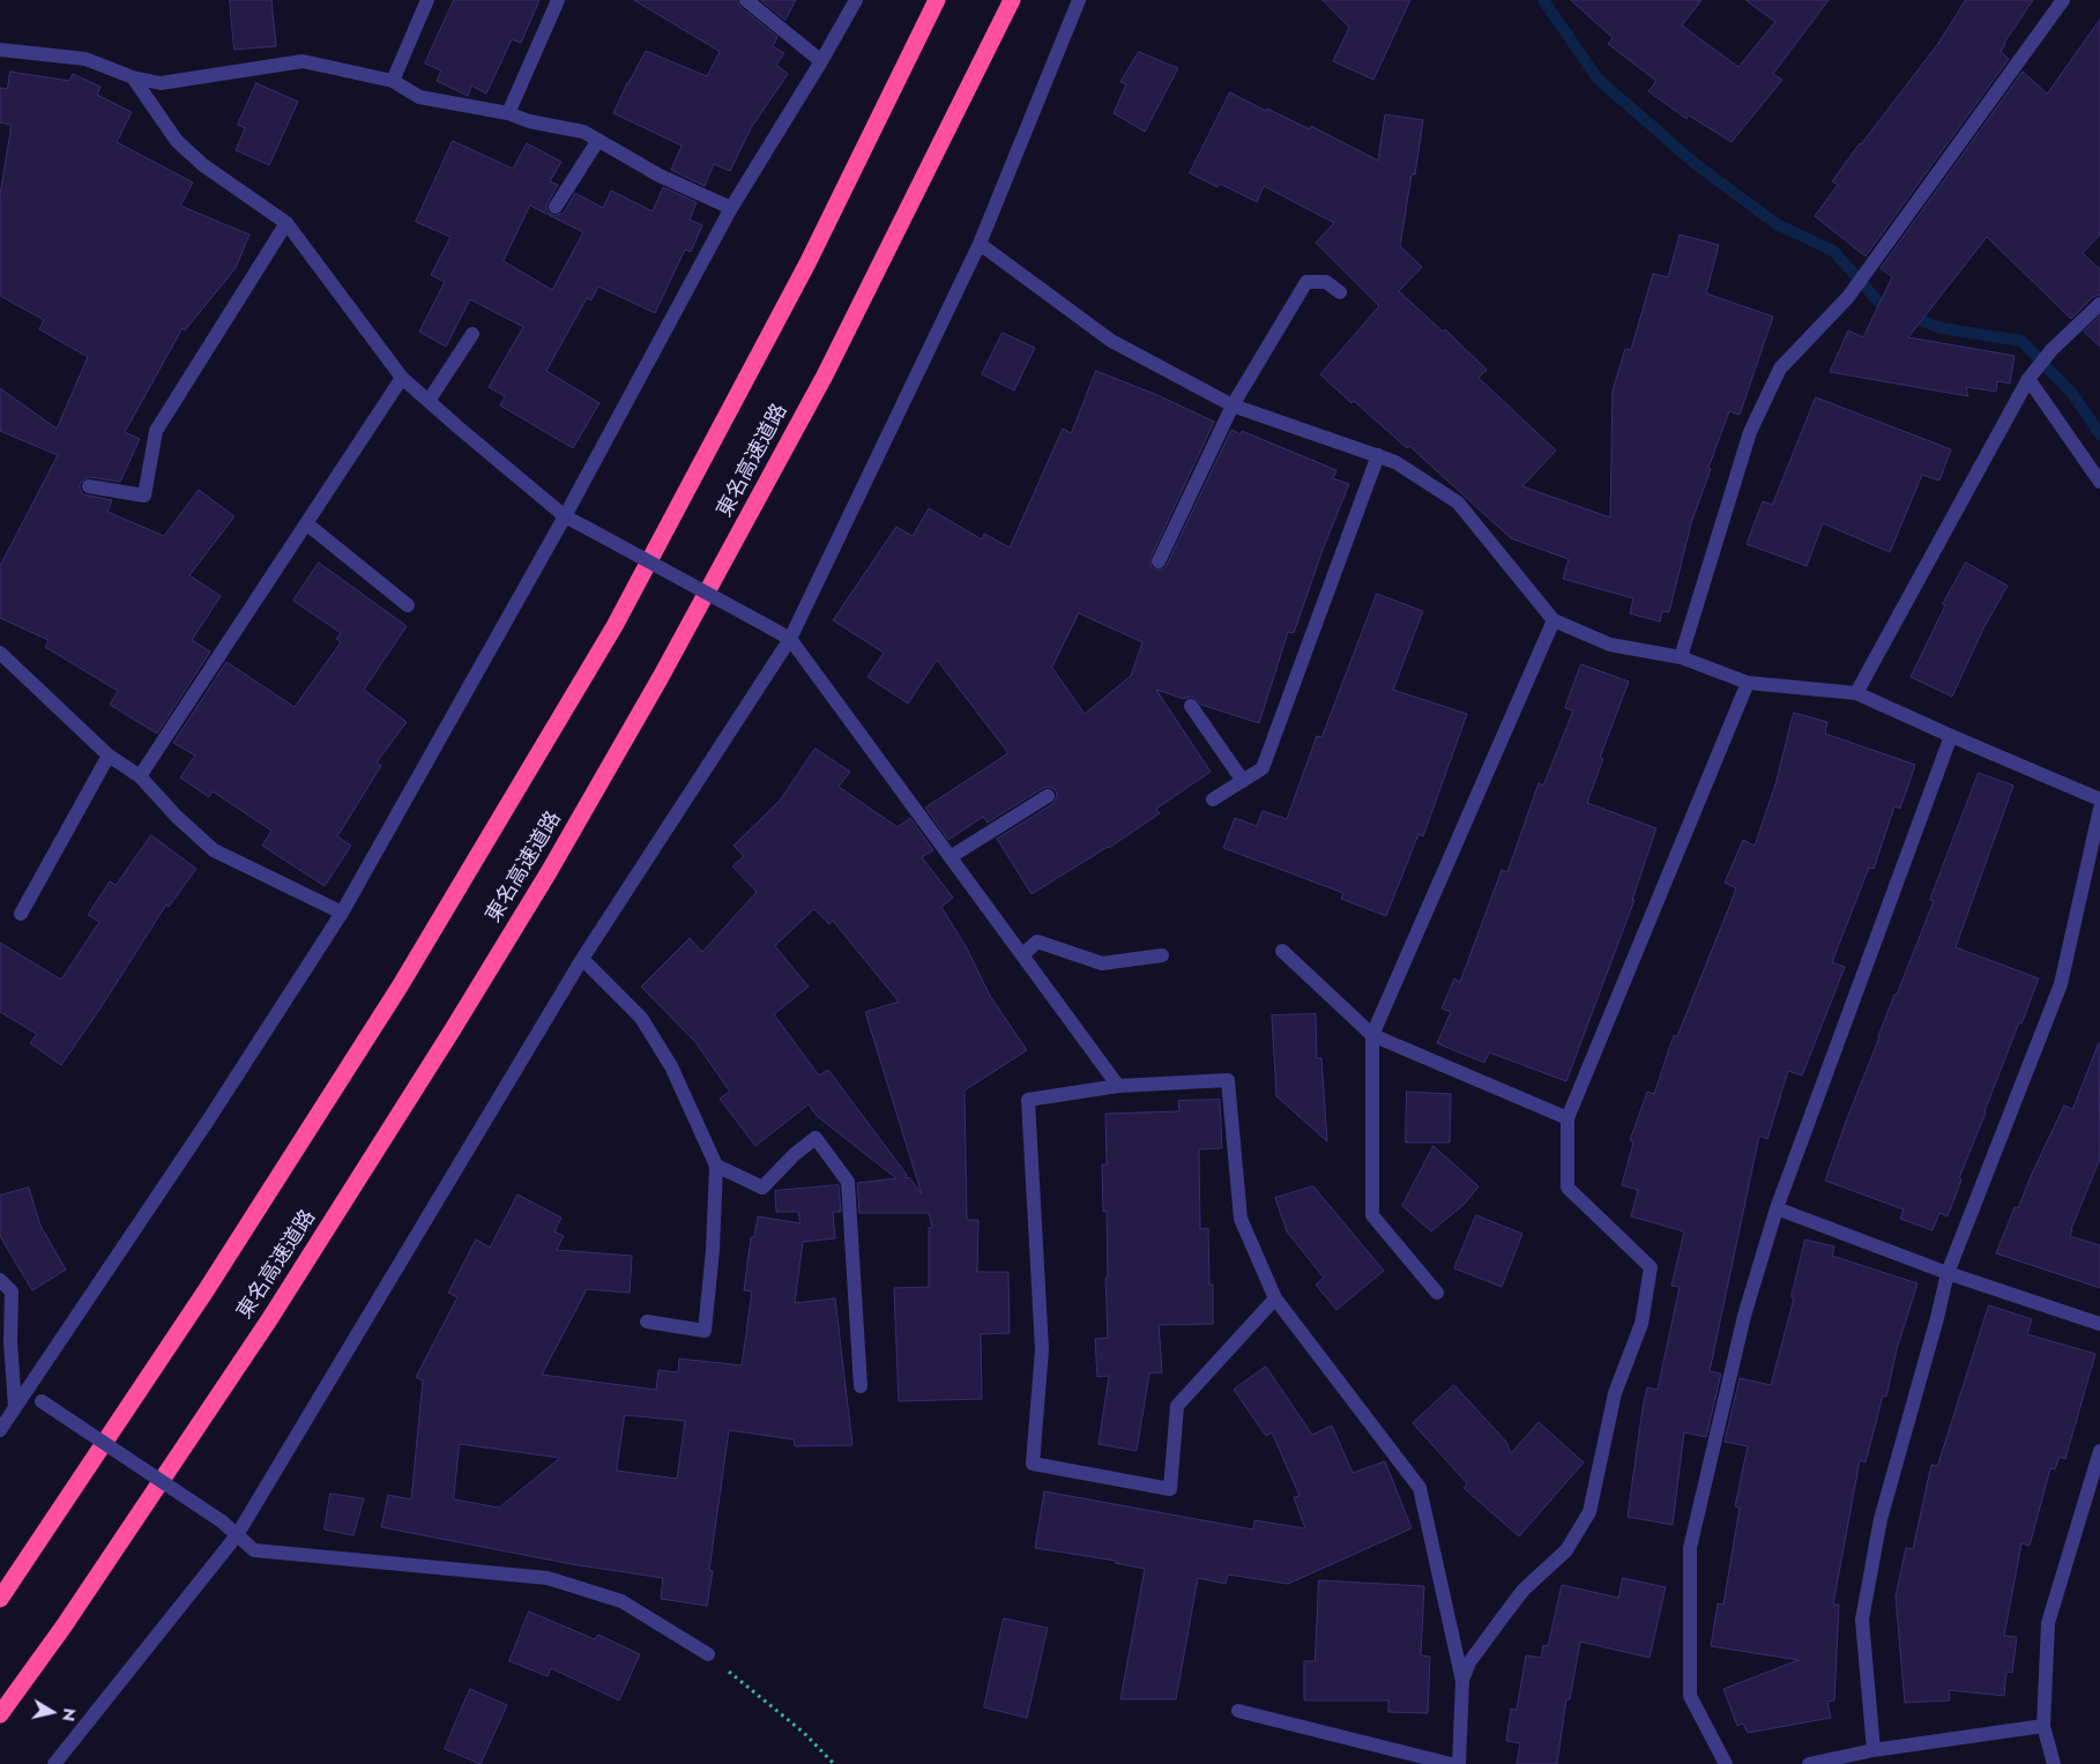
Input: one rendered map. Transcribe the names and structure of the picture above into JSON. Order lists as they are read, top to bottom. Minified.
{"streets":{"highway":["東名高速道路"]},"north":"right"}
